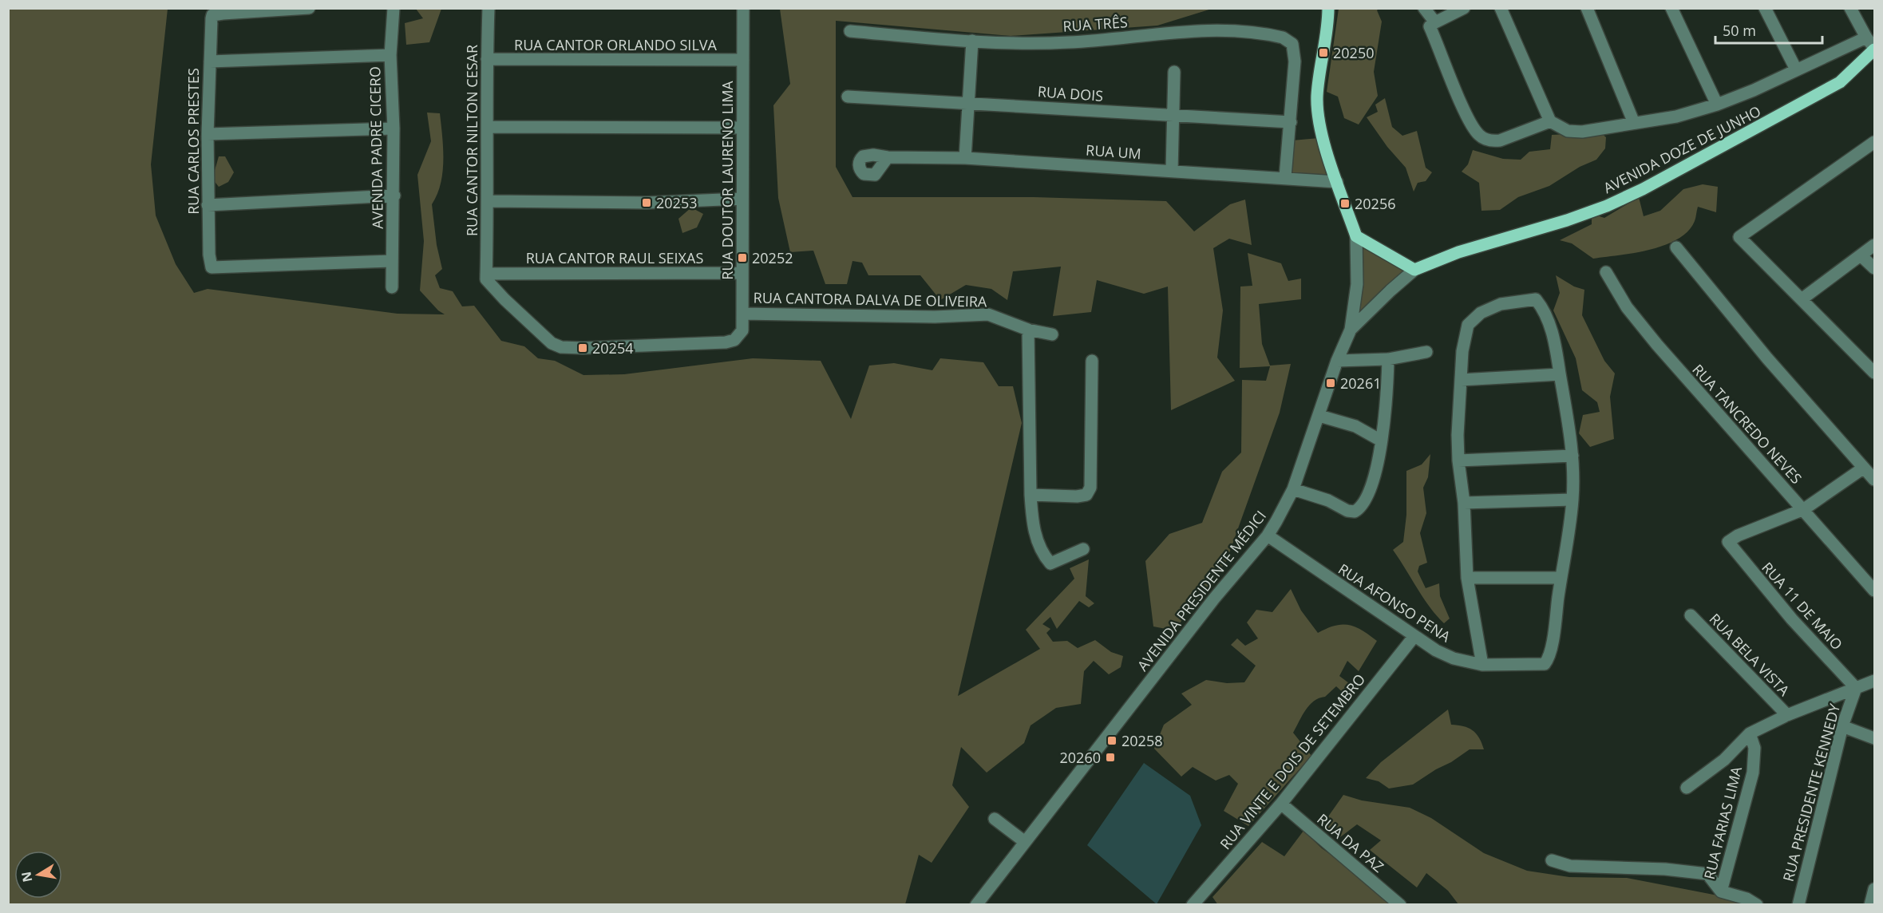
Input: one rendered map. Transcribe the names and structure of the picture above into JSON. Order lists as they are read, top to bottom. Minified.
{"streets":{"main road":["AVENIDA DOZE DE JUNHO"],"street":["RUA TRÊS","RUA CANTOR ORLANDO SILVA","RUA DOIS","RUA CANTOR NILTON CESAR","RUA CARLOS PRESTES","AVENIDA PADRE CICERO","RUA UM","RUA DOUTOR LAURENO LIMA","RUA CANTOR RAUL SEIXAS","RUA CANTORA DALVA DE OLIVEIRA","RUA TANCREDO NEVES","AVENIDA PRESIDENTE MÉDICI","RUA AFONSO PENA","RUA 11 DE MAIO","RUA BELA VISTA","RUA VINTE E DOIS DE SETEMBRO","RUA PRESIDENTE KENNEDY","RUA FARIAS LIMA","RUA DA PAZ"]},"crossings":[["RUA TRÊS","RUA DOIS"],["RUA TRÊS","RUA UM"],["RUA CANTOR ORLANDO SILVA","RUA CANTOR NILTON CESAR"],["RUA CANTOR ORLANDO SILVA","RUA DOUTOR LAURENO LIMA"],["RUA CANTOR NILTON CESAR","RUA DOUTOR LAURENO LIMA"],["RUA CANTOR NILTON CESAR","RUA CANTOR RAUL SEIXAS"],["RUA CARLOS PRESTES","AVENIDA PADRE CICERO"],["AVENIDA DOZE DE JUNHO","AVENIDA PRESIDENTE MÉDICI"],["RUA DOUTOR LAURENO LIMA","RUA CANTOR RAUL SEIXAS"],["RUA DOUTOR LAURENO LIMA","RUA CANTORA DALVA DE OLIVEIRA"],["RUA TANCREDO NEVES","RUA 11 DE MAIO"],["AVENIDA PRESIDENTE MÉDICI","RUA AFONSO PENA"],["RUA AFONSO PENA","RUA VINTE E DOIS DE SETEMBRO"],["RUA 11 DE MAIO","RUA PRESIDENTE KENNEDY"],["RUA VINTE E DOIS DE SETEMBRO","RUA DA PAZ"]],"places":{"transit":["20250","20253","20256","20252","20254","20261","20258","20260"]},"scale_bar":"50 m","north":"left"}
